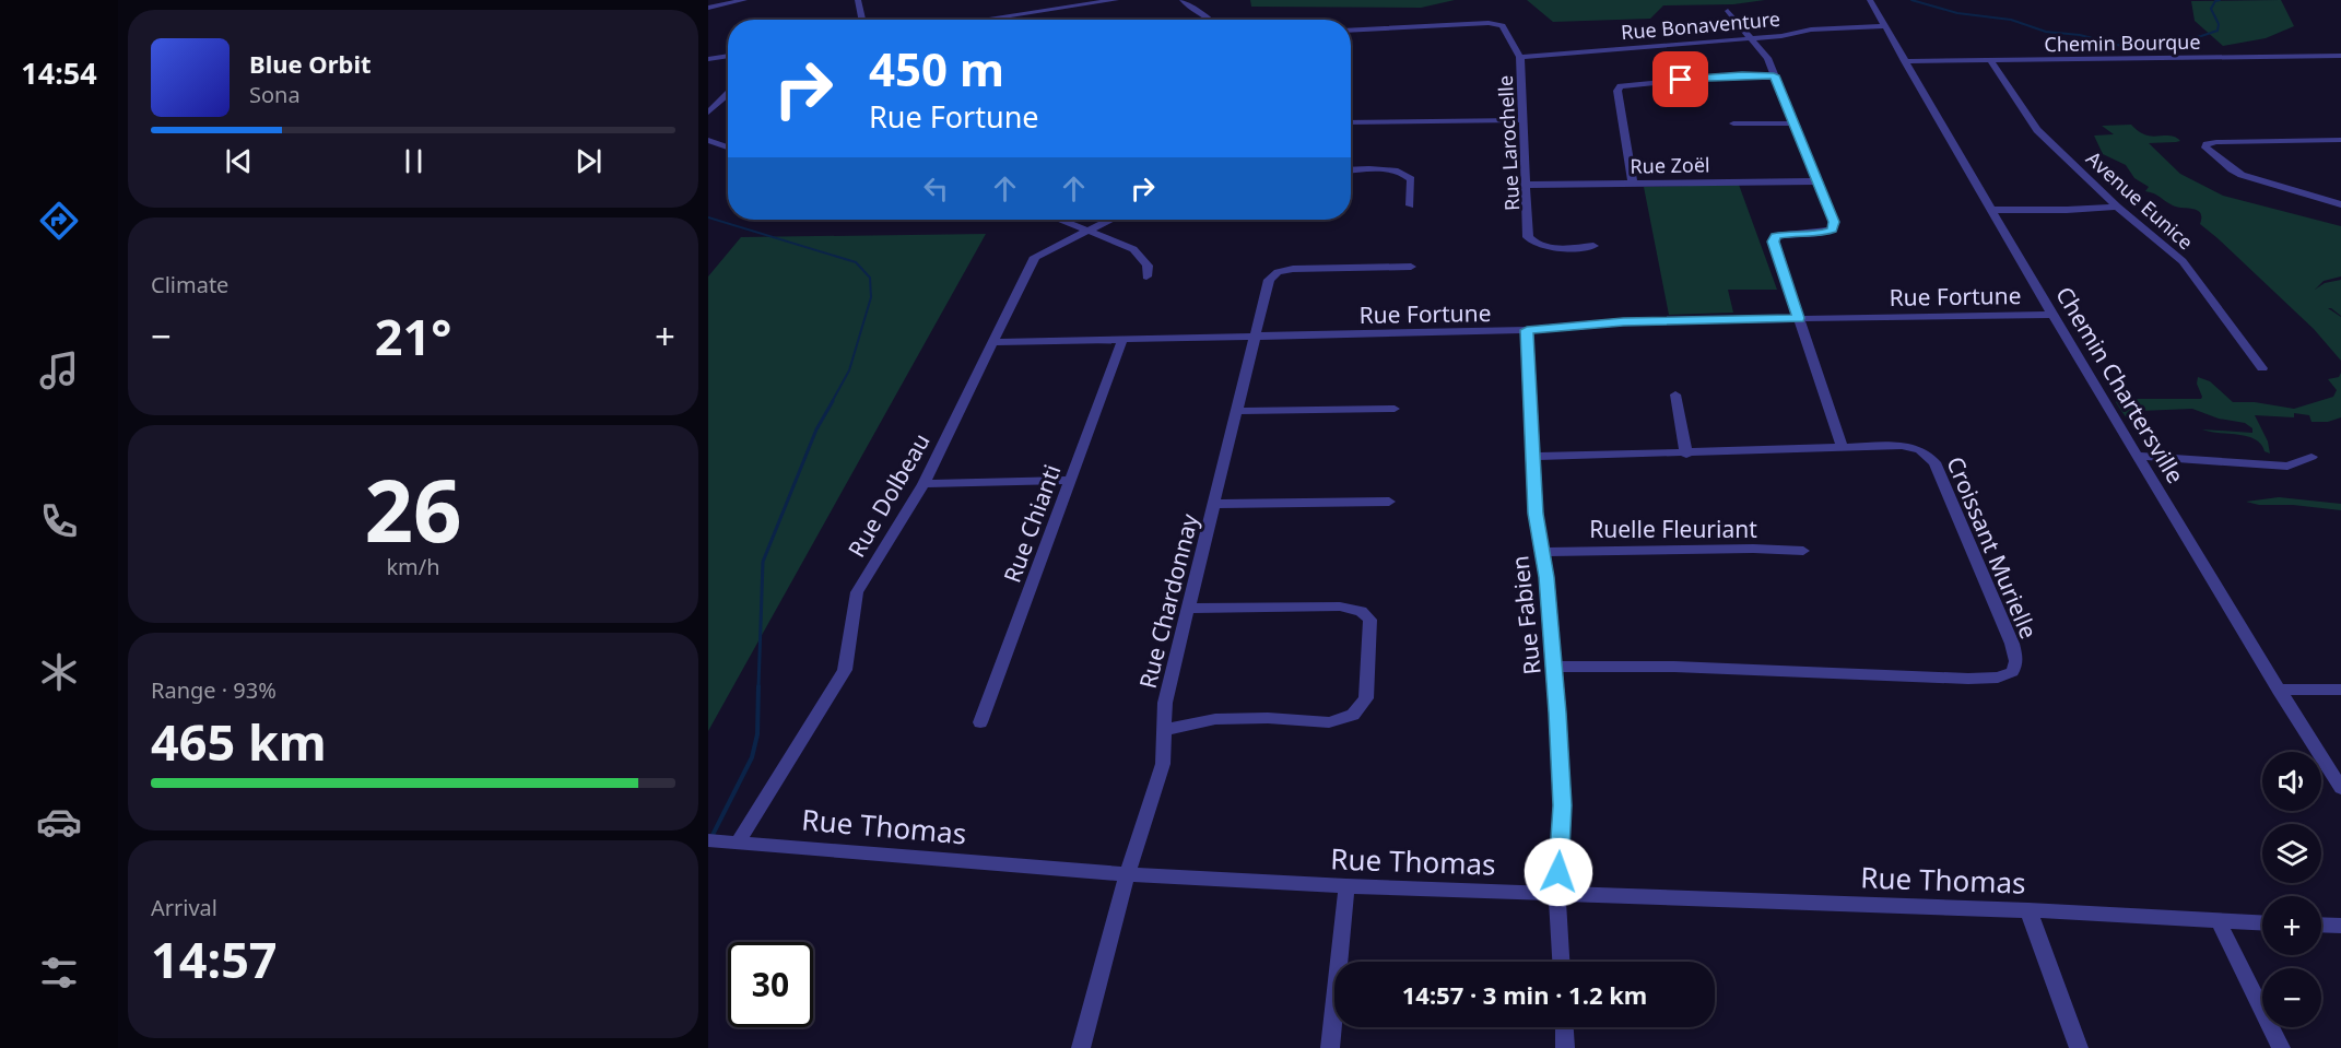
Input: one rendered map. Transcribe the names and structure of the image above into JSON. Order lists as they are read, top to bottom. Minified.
{"streets":{"street":["Rue Bonaventure","Chemin Bourque","Rue Larochelle","Rue Zoël","Avenue Eunice","Rue Fortune","Chemin Chartersville","Rue Dolbeau","Rue Chianti","Ruelle Fleuriant","Croissant Murielle","Rue Chardonnay","Rue Fabien","Rue Thomas"]},"crossings":[["Rue Bonaventure","Rue Larochelle"],["Rue Bonaventure","Chemin Chartersville"],["Chemin Bourque","Avenue Eunice"],["Chemin Bourque","Chemin Chartersville"],["Rue Larochelle","Rue Zoël"],["Rue Fortune","Chemin Chartersville"],["Rue Fortune","Rue Dolbeau"],["Rue Fortune","Rue Chianti"],["Rue Fortune","Rue Chardonnay"],["Rue Fortune","Rue Fabien"],["Rue Dolbeau","Rue Thomas"],["Ruelle Fleuriant","Rue Fabien"],["Croissant Murielle","Rue Fabien"],["Rue Chardonnay","Rue Thomas"],["Rue Fabien","Rue Thomas"]],"page":{"tabs":"14:54","turn":["450 m","Rue Fortune"],"song":["Blue Orbit","Sona"],"tile":["Climate",["26","km/h"],["Range · 93%","465 km"],["Arrival","14:57"]],"heat":["−","21°","+"],"map_buttons":["+","−"],"limit":"30","trip":"14:57 · 3 min · 1.2 km"}}
